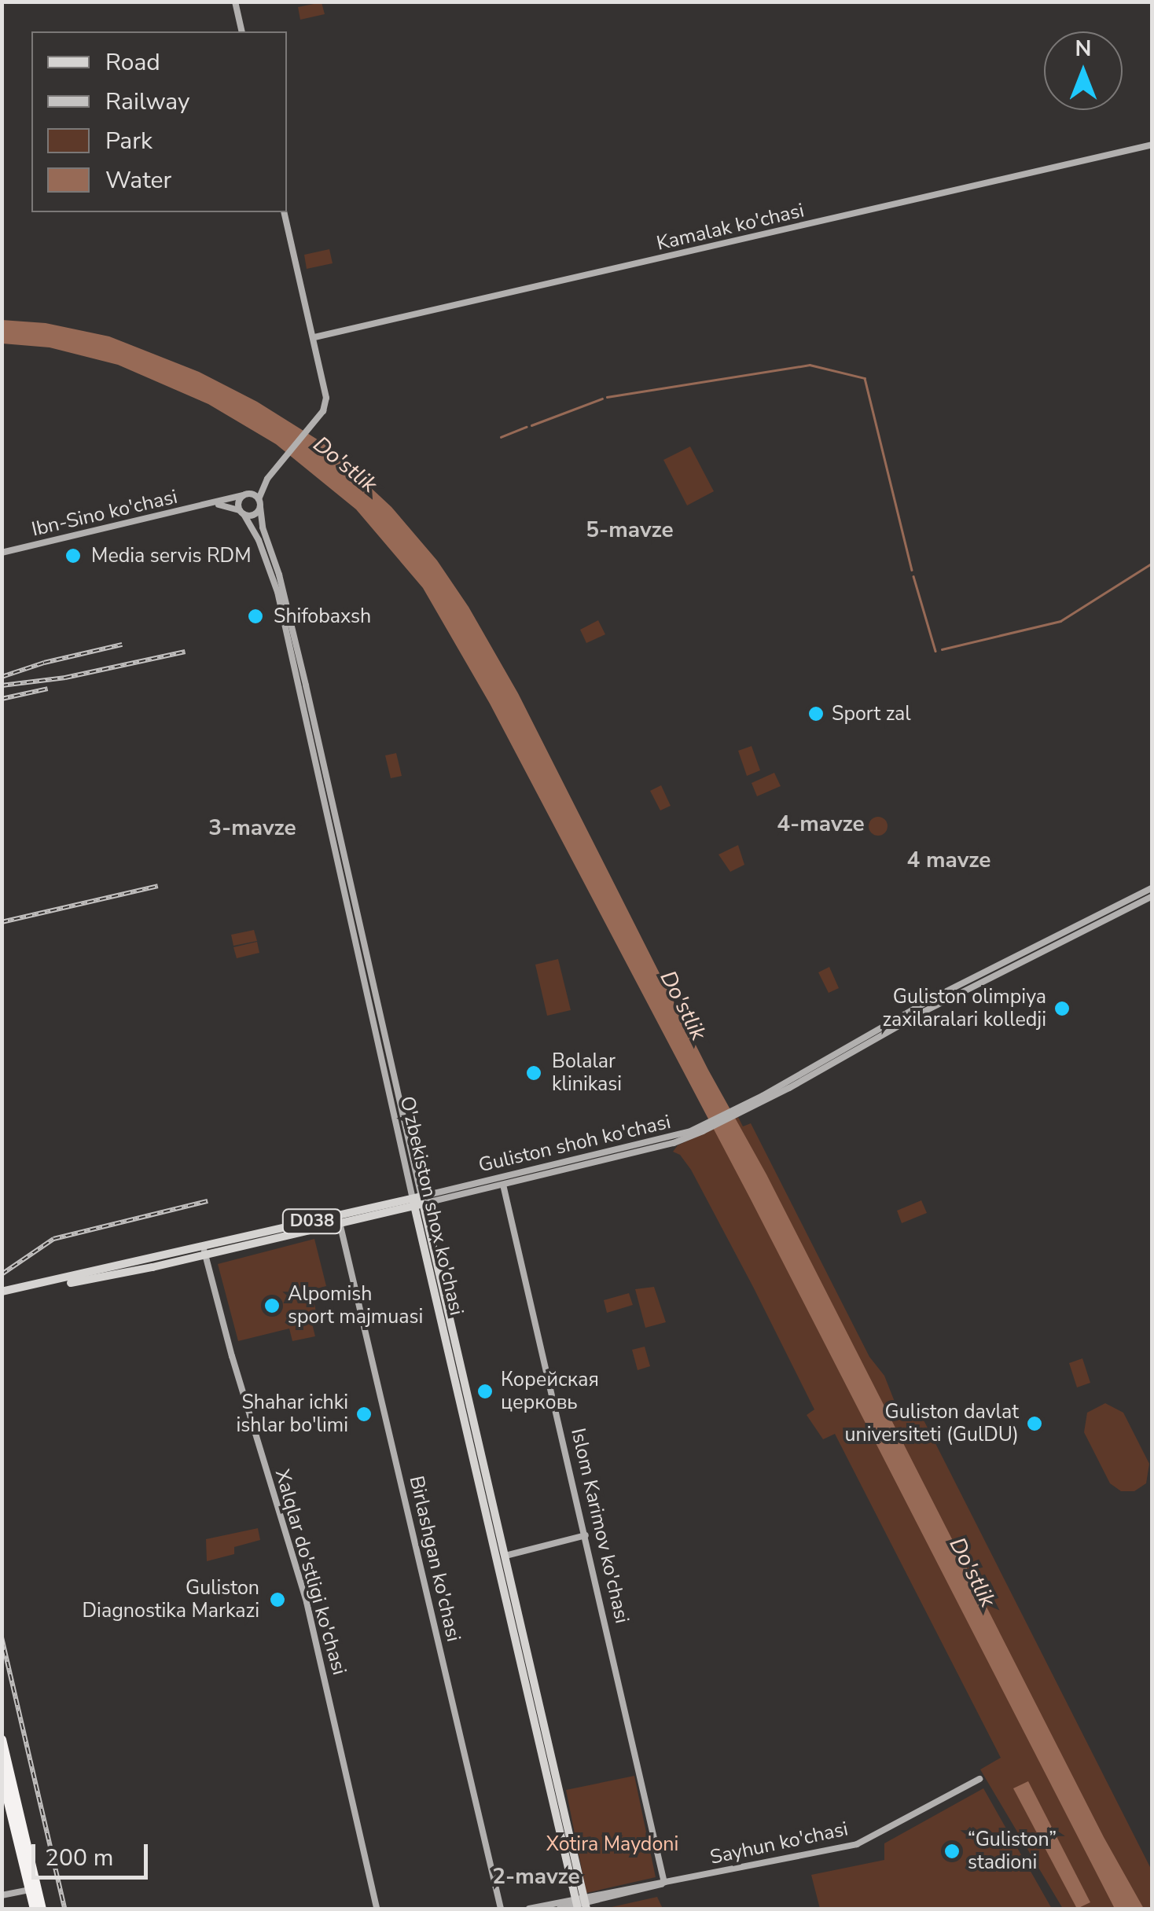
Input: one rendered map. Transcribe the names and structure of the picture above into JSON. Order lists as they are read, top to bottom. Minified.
{"streets":{"main road":["Kamalak ko'chasi","Ibn-Sino ko'chasi","Guliston shoh ko'chasi","O'zbekiston shox ko'chasi","D038","Islom Karimov ko'chasi","Birlashgan ko'chasi","Xalqlar do'stligi ko'chasi","Sayhun ko'chasi"]},"crossings":[["Ibn-Sino ko'chasi","O'zbekiston shox ko'chasi"],["Guliston shoh ko'chasi","O'zbekiston shox ko'chasi"],["Guliston shoh ko'chasi","Islom Karimov ko'chasi"],["Guliston shoh ko'chasi","Birlashgan ko'chasi"],["Guliston shoh ko'chasi","Xalqlar do'stligi ko'chasi"],["O'zbekiston shox ko'chasi","Sayhun ko'chasi"],["Islom Karimov ko'chasi","Sayhun ko'chasi"]],"districts":["5-mavze","4-mavze","3-mavze","4 mavze","2-mavze"],"water":["Do'stlik"],"parks":["Xotira Maydoni"],"places":["Media servis RDM","Shifobaxsh","Sport zal","Guliston olimpiya zaxilaralari kolledji","Bolalar klinikasi","Alpomish sport majmuasi","Корейская церковь","Shahar ichki ishlar bo'limi","Guliston davlat universiteti (GulDU)","Guliston Diagnostika Markazi","“Guliston” stadioni"],"legend":["Road","Railway","Park","Water"],"scale_bar":"200 m","north":"top"}
